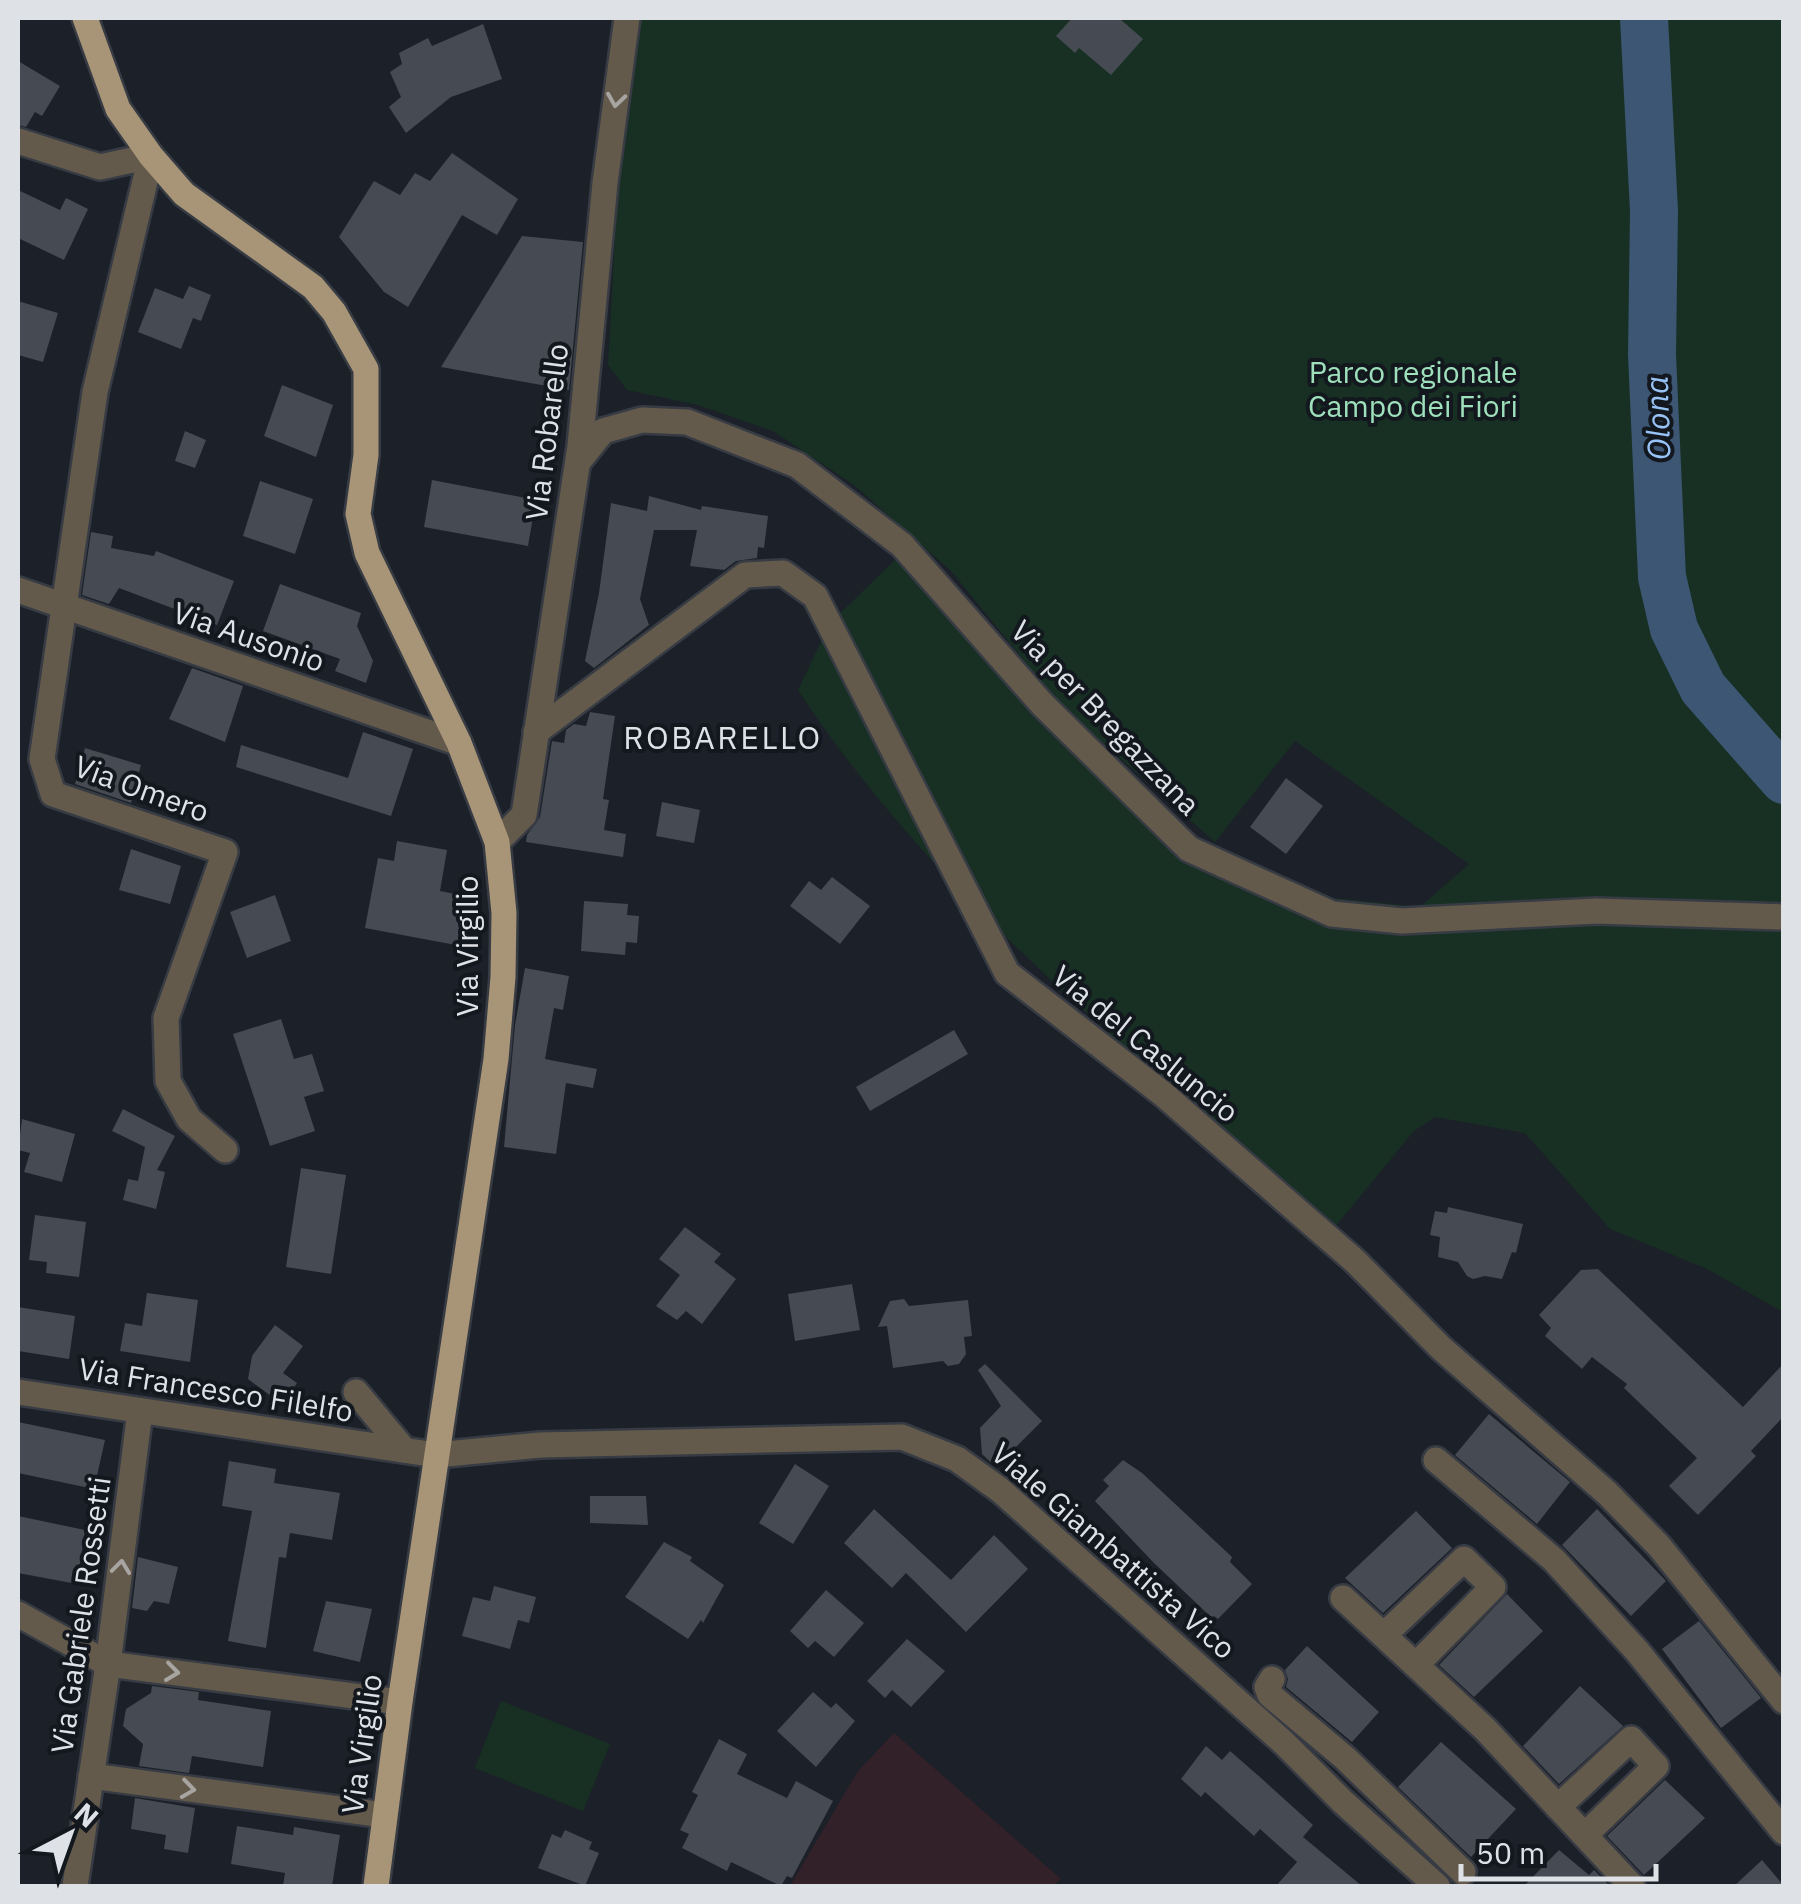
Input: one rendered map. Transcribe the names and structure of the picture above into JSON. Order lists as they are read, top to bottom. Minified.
{"streets":{"main road":["Via Virgilio"],"street":["Via Robarello","Via Ausonio","Via per Bregazzana","Via Omero","Via del Casluncio","Via Francesco Filelfo","Viale Giambattista Vico","Via Gabriele Rossetti"]},"crossings":[["Via Robarello","Via per Bregazzana"],["Via Robarello","Via Virgilio"],["Via Robarello","Via del Casluncio"],["Via Ausonio","Via Omero"],["Via Ausonio","Via Virgilio"],["Via Omero","Via Virgilio"],["Via Virgilio","Via Francesco Filelfo"],["Via Virgilio","Viale Giambattista Vico"],["Via Francesco Filelfo","Viale Giambattista Vico"],["Via Francesco Filelfo","Via Gabriele Rossetti"]],"one_way":["Via Robarello","Via Gabriele Rossetti"],"districts":["ROBARELLO"],"water":["Olona"],"parks":["Parco regionale Campo dei Fiori"],"scale_bar":"50 m","north":"top right"}
